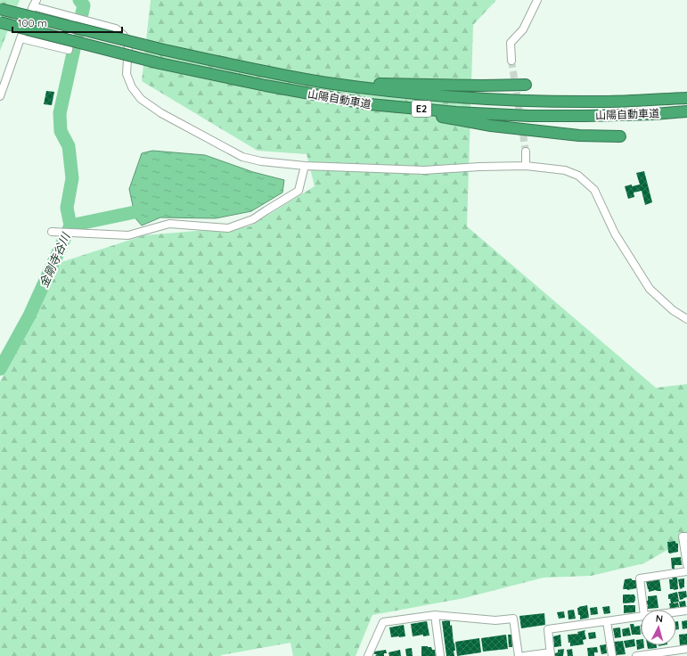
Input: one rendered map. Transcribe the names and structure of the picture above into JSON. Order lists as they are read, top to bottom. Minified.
{"streets":{"highway":["山陽自動車道","E2"]},"water":["金剛寺谷川"],"scale_bar":"100 m","north":"top"}
